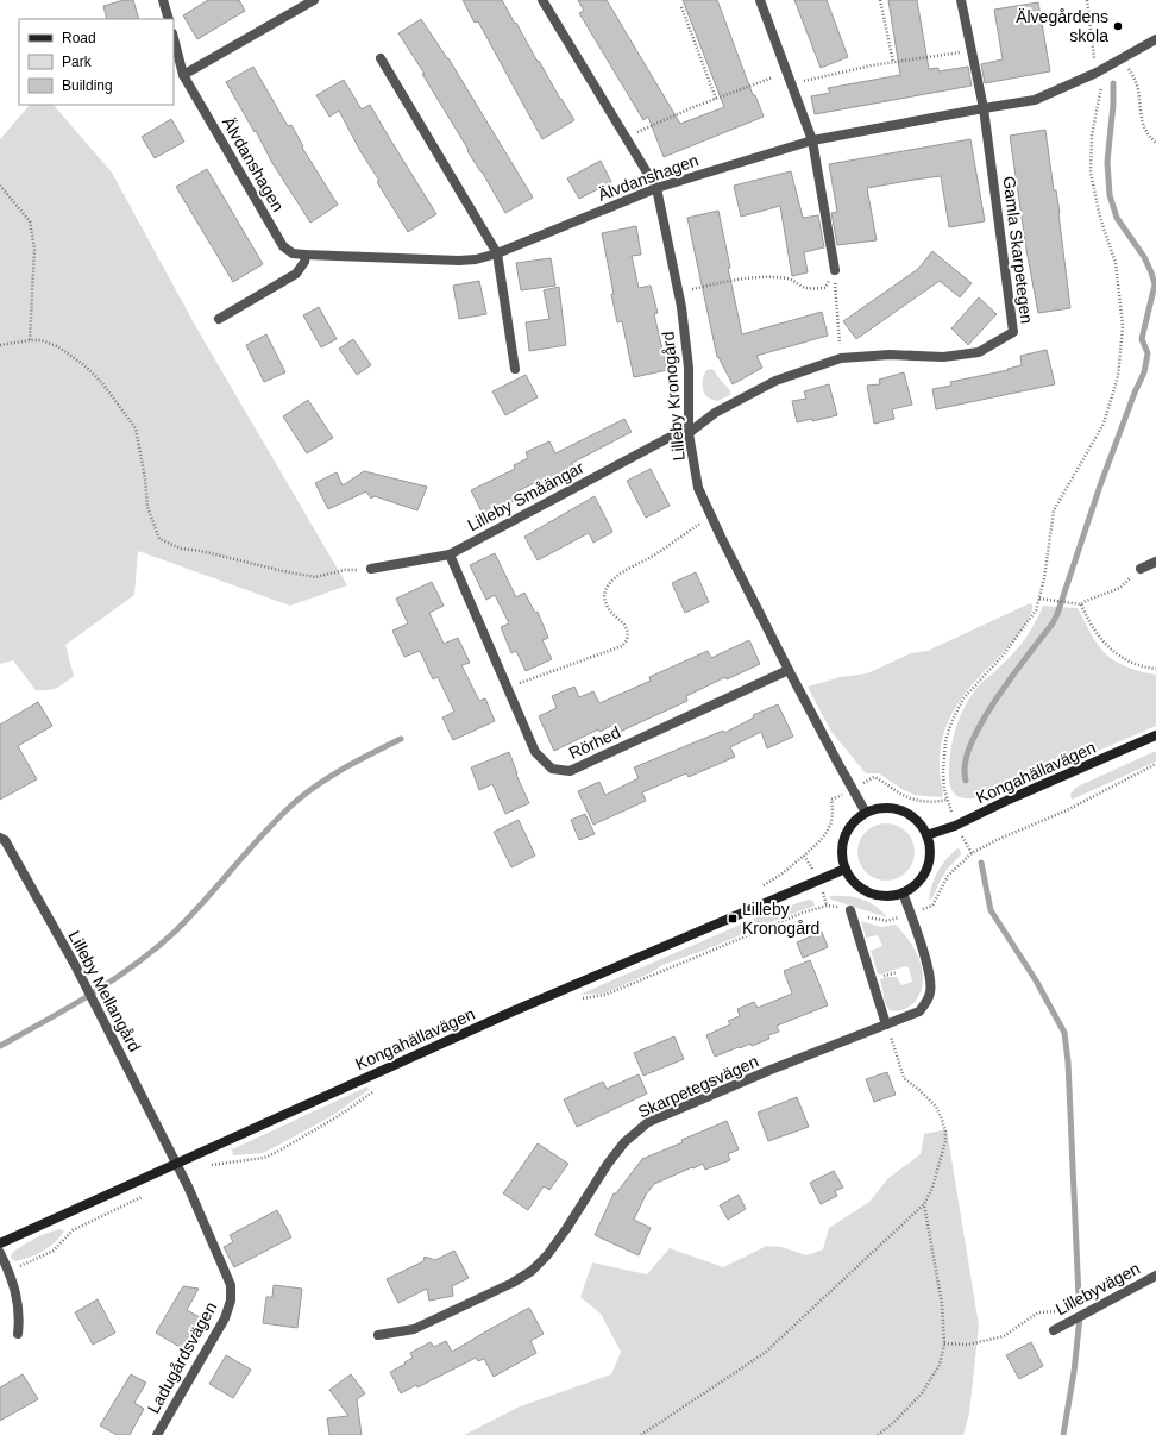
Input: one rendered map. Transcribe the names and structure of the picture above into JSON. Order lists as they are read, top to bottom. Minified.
{"streets":{"street":["Älvdanshagen","Gamla Skarpetegen","Lilleby Kronogård","Lilleby Småängar","Rörhed","Kongahällavägen","Lilleby Mellangård","Skarpetegsvägen","Lillebyvägen","Ladugårdsvägen"]},"crossings":[["Älvdanshagen","Gamla Skarpetegen"],["Älvdanshagen","Lilleby Kronogård"],["Gamla Skarpetegen","Lilleby Kronogård"],["Gamla Skarpetegen","Lilleby Småängar"],["Lilleby Kronogård","Lilleby Småängar"],["Lilleby Kronogård","Rörhed"],["Lilleby Kronogård","Kongahällavägen"],["Lilleby Kronogård","Skarpetegsvägen"],["Lilleby Småängar","Rörhed"],["Kongahällavägen","Lilleby Mellangård"],["Kongahällavägen","Skarpetegsvägen"],["Kongahällavägen","Ladugårdsvägen"],["Lilleby Mellangård","Ladugårdsvägen"]],"places":{"other":["Älvegårdens skola"],"transit":["Lilleby Kronogård"]},"legend":["Road","Park","Building"]}
